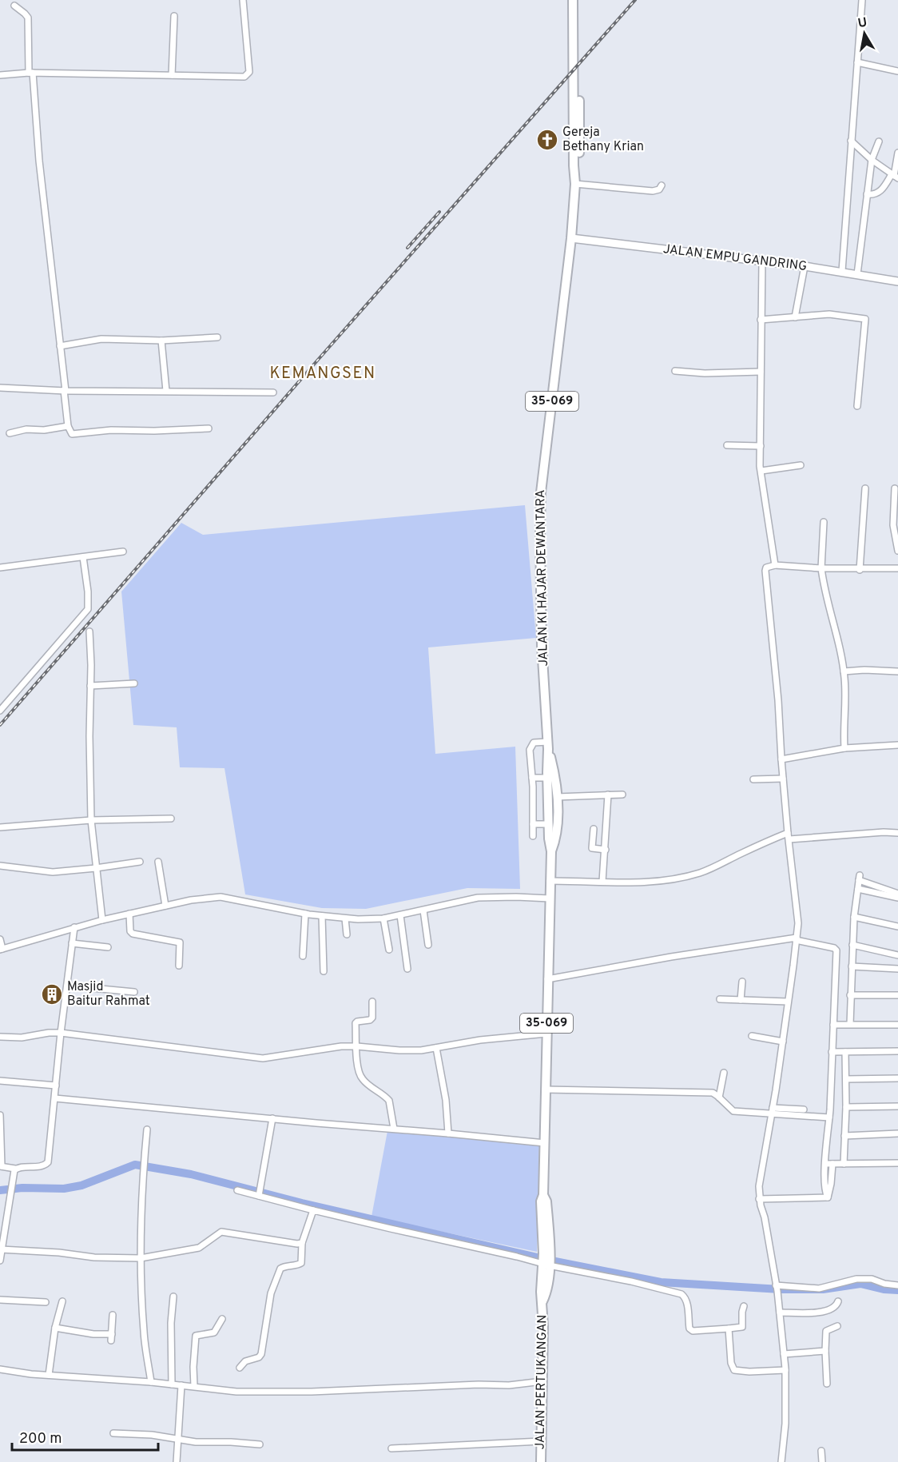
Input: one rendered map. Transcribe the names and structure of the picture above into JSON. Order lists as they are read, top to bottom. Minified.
{"streets":{"main road":["JALAN EMPU GANDRING","35-069","JALAN KI HAJAR DEWANTARA","JALAN PERTUKANGAN"]},"crossings":[["JALAN EMPU GANDRING","JALAN KI HAJAR DEWANTARA"],["JALAN KI HAJAR DEWANTARA","JALAN PERTUKANGAN"]],"districts":["KEMANGSEN"],"places":{"church":["Gereja Bethany Krian"],"building":["Masjid Baitur Rahmat"]},"scale_bar":"200 m","north":"top"}
